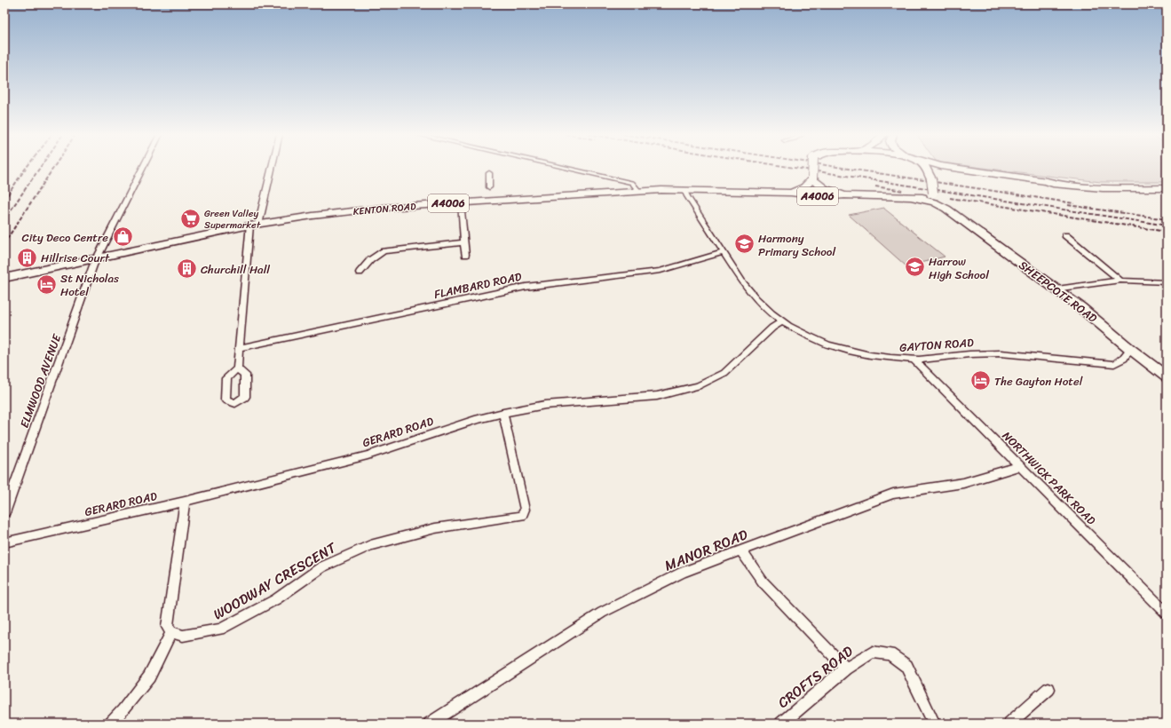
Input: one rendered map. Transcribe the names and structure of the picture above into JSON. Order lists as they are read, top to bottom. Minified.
{"streets":{"main road":["A4006","KENTON ROAD","SHEEPCOTE ROAD"],"street":["FLAMBARD ROAD","GAYTON ROAD","ELMWOOD AVENUE","GERARD ROAD","NORTHWICK PARK ROAD","MANOR ROAD","WOODWAY CRESCENT","CROFTS ROAD"]},"crossings":[["KENTON ROAD","GAYTON ROAD"],["KENTON ROAD","ELMWOOD AVENUE"],["FLAMBARD ROAD","GAYTON ROAD"],["SHEEPCOTE ROAD","GAYTON ROAD"],["GAYTON ROAD","GERARD ROAD"],["GAYTON ROAD","NORTHWICK PARK ROAD"],["GERARD ROAD","WOODWAY CRESCENT"],["NORTHWICK PARK ROAD","MANOR ROAD"]],"places":{"supermarket":["Green Valley Supermarket"],"shop":["City Deco Centre"],"school or university":["Harmony Primary School","Harrow High School"],"building":["Hillrise Court","Churchill Hall"],"hotel":["St Nicholas Hotel","The Gayton Hotel"]}}
